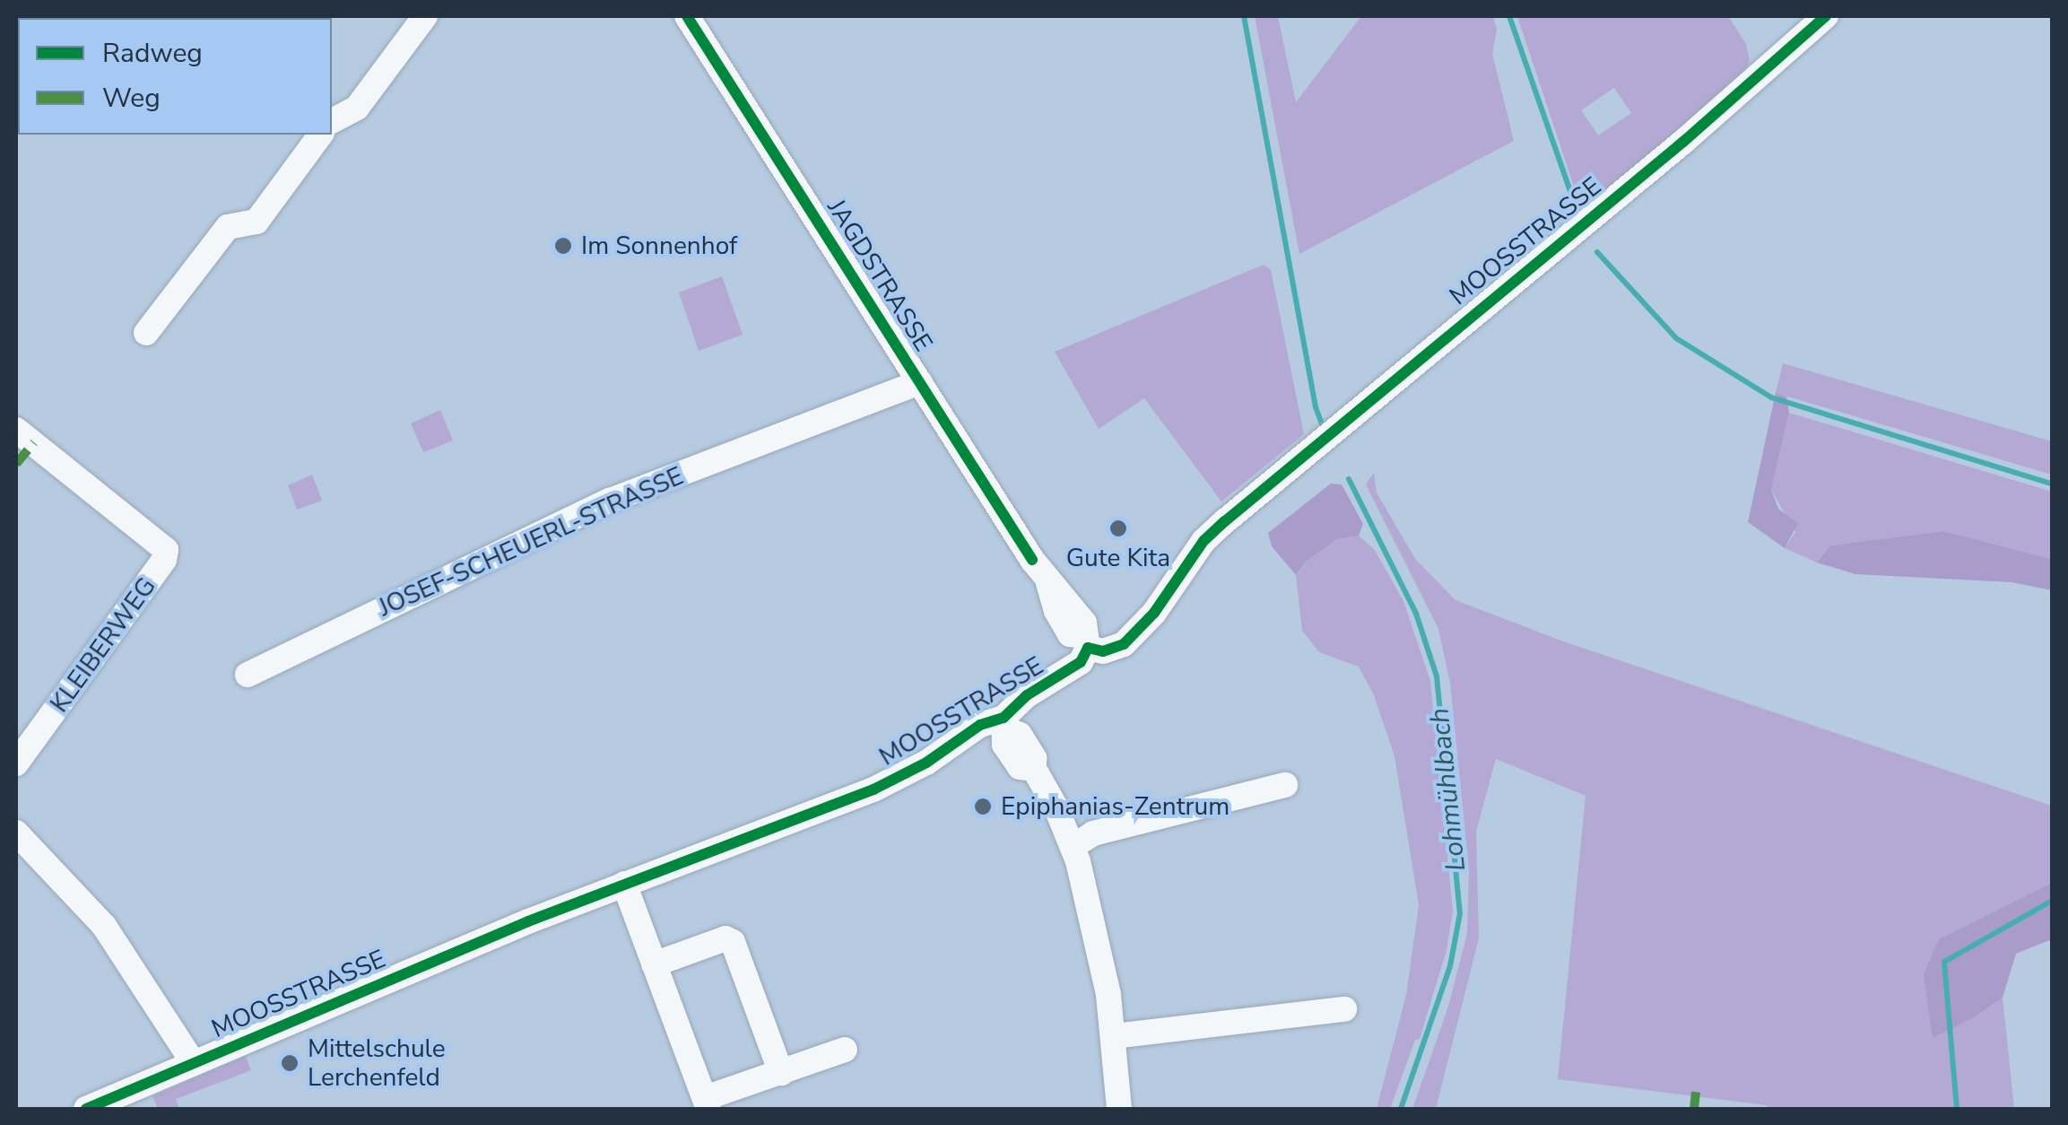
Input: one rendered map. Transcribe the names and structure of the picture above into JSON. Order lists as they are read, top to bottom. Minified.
{"streets":{"street":["MOOSSTRASSE","JAGDSTRASSE","JOSEF-SCHEUERL-STRASSE","KLEIBERWEG"]},"crossings":[["MOOSSTRASSE","JAGDSTRASSE"],["JAGDSTRASSE","JOSEF-SCHEUERL-STRASSE"]],"water":["Lohmühlbach"],"places":["Im Sonnenhof","Gute Kita","Epiphanias-Zentrum","Mittelschule Lerchenfeld"],"legend":["Radweg","Weg"]}
